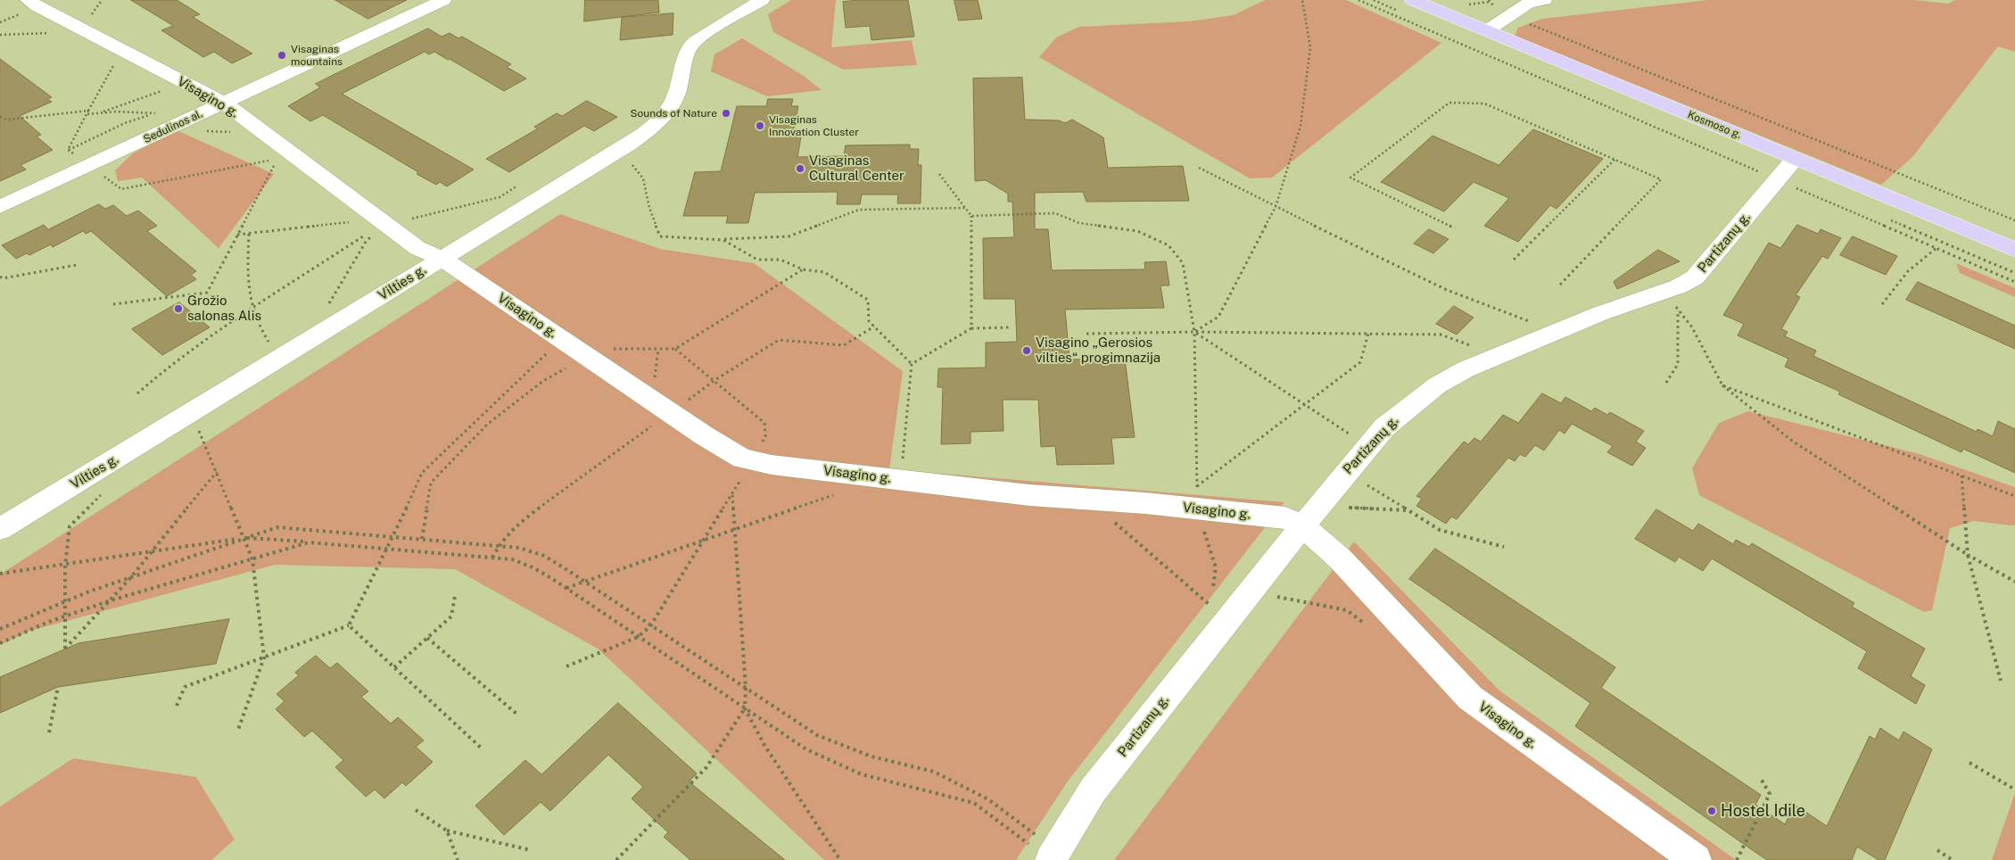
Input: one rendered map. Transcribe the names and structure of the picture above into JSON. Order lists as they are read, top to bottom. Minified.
{"streets":{"main road":["Kosmoso g."],"street":["Visagino g.","Sedulinos al.","Partizanų g.","Vilties g."]},"crossings":[["Visagino g.","Sedulinos al."],["Visagino g.","Partizanų g."],["Visagino g.","Vilties g."],["Kosmoso g.","Partizanų g."]],"places":["Visaginas mountains","Sounds of Nature","Visaginas Innovation Cluster","Visaginas Cultural Center","Grožio salonas Alis","Visagino „Gerosios vilties“ progimnazija","Hostel Idile"]}
